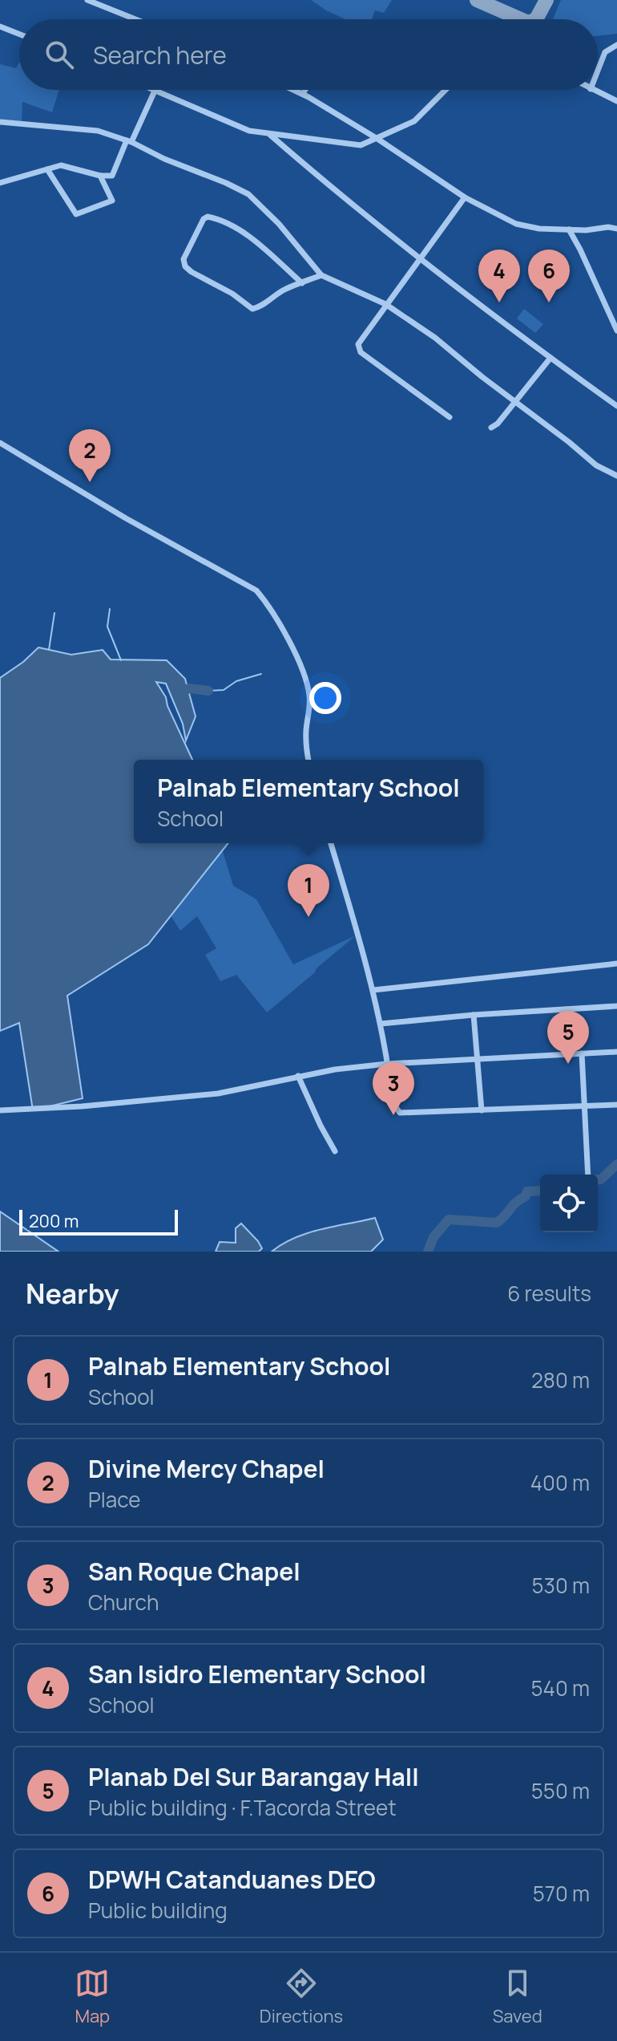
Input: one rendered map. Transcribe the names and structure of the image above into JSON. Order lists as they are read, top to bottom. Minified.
{"scale_bar":"200 m","page":{"search":"Search here","pins":["4","6","2","1","5","3"],"popup":["Palnab Elementary School","School"],"scale":"200 m","heading":["Nearby","6 results"],"list":[{"mark":"1","name":"Palnab Elementary School","note":"School","value":"280 m"},{"mark":"2","name":"Divine Mercy Chapel","note":"Place","value":"400 m"},{"mark":"3","name":"San Roque Chapel","note":"Church","value":"530 m"},{"mark":"4","name":"San Isidro Elementary School","note":"School","value":"540 m"},{"mark":"5","name":"Planab Del Sur Barangay Hall","note":"Public building · F.Tacorda Street","value":"550 m"},{"mark":"6","name":"DPWH Catanduanes DEO","note":"Public building","value":"570 m"}],"nav":["Map","Directions","Saved"]}}
